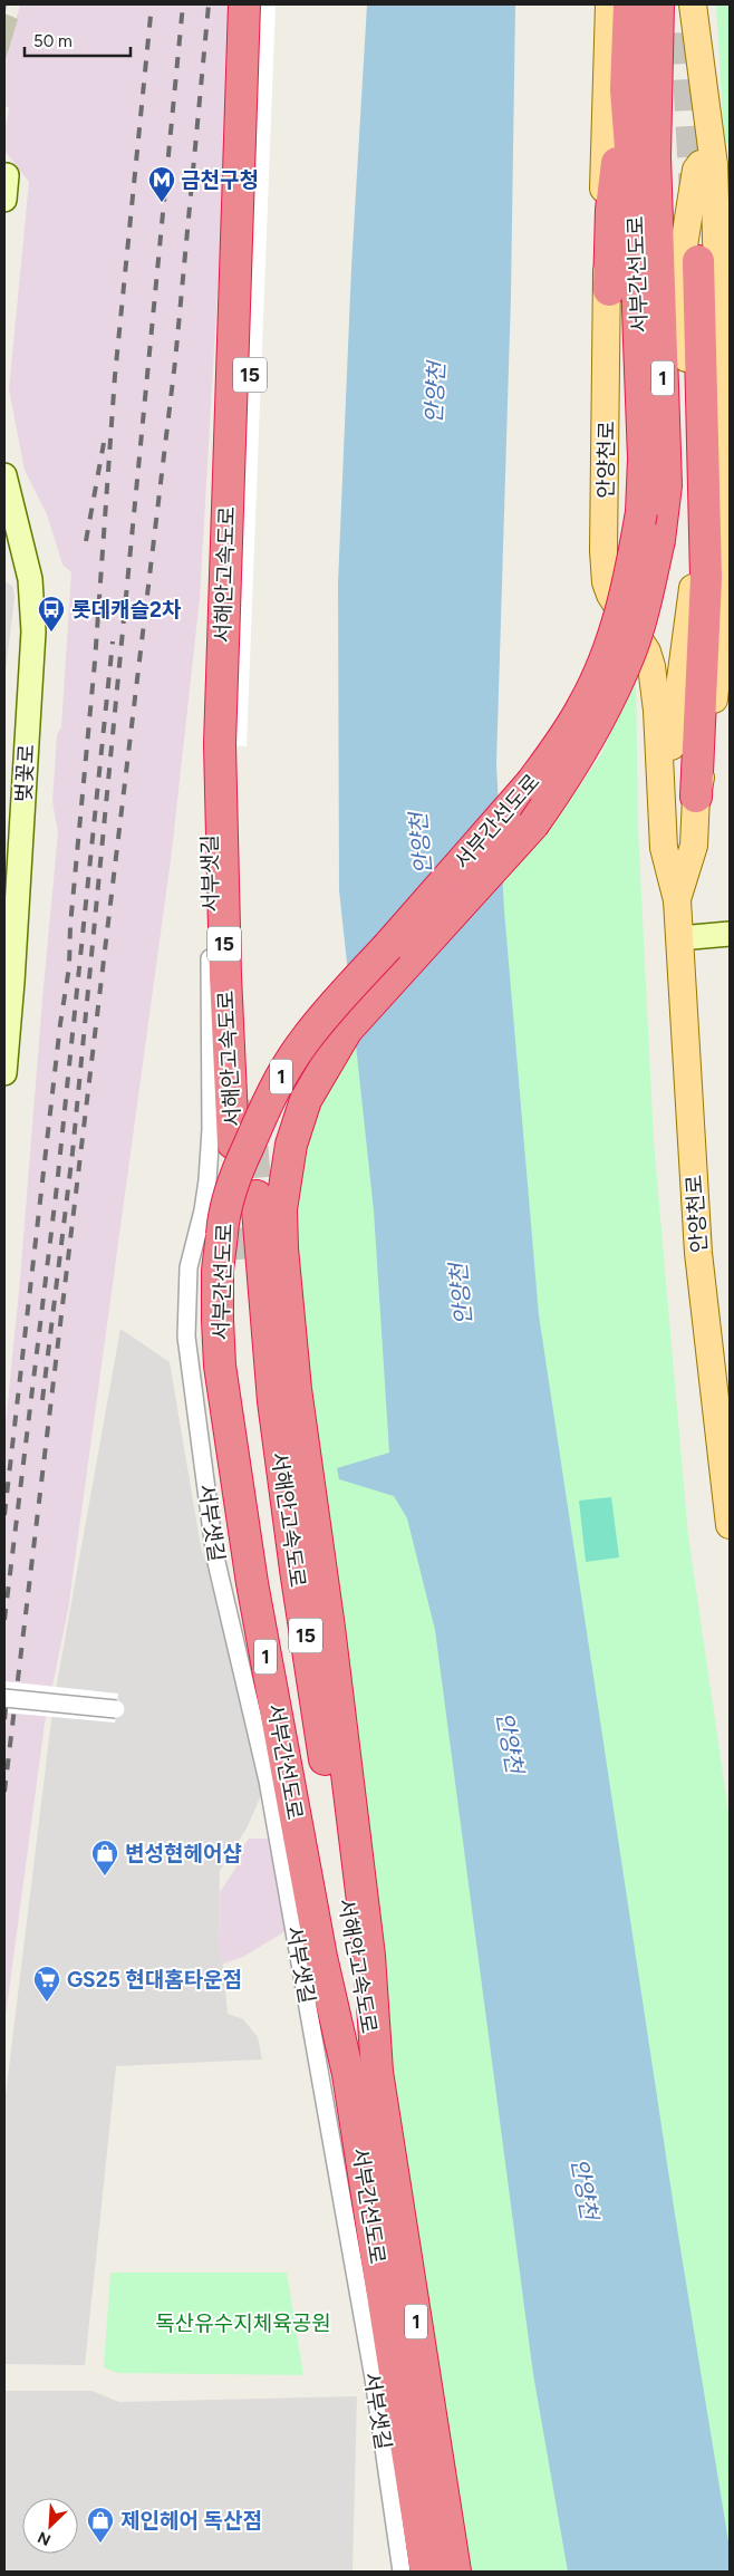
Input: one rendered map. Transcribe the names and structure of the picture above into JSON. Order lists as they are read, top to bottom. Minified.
{"streets":{"highway":["서부간선도로","15","1","서해안고속도로"],"main road":["안양천로"],"street":["벚꽃로","서부샛길"]},"crossings":[["서부간선도로","1"],["서부간선도로","서해안고속도로"]],"water":["안양천"],"parks":["독산유수지체육공원"],"places":{"metro station":["금천구청"],"bus stop":["롯데캐슬2차"],"shop":["변성현헤어샵","제인헤어 독산점"],"supermarket":["GS25 현대홈타운점"]},"scale_bar":"50 m","north":"bottom left"}
